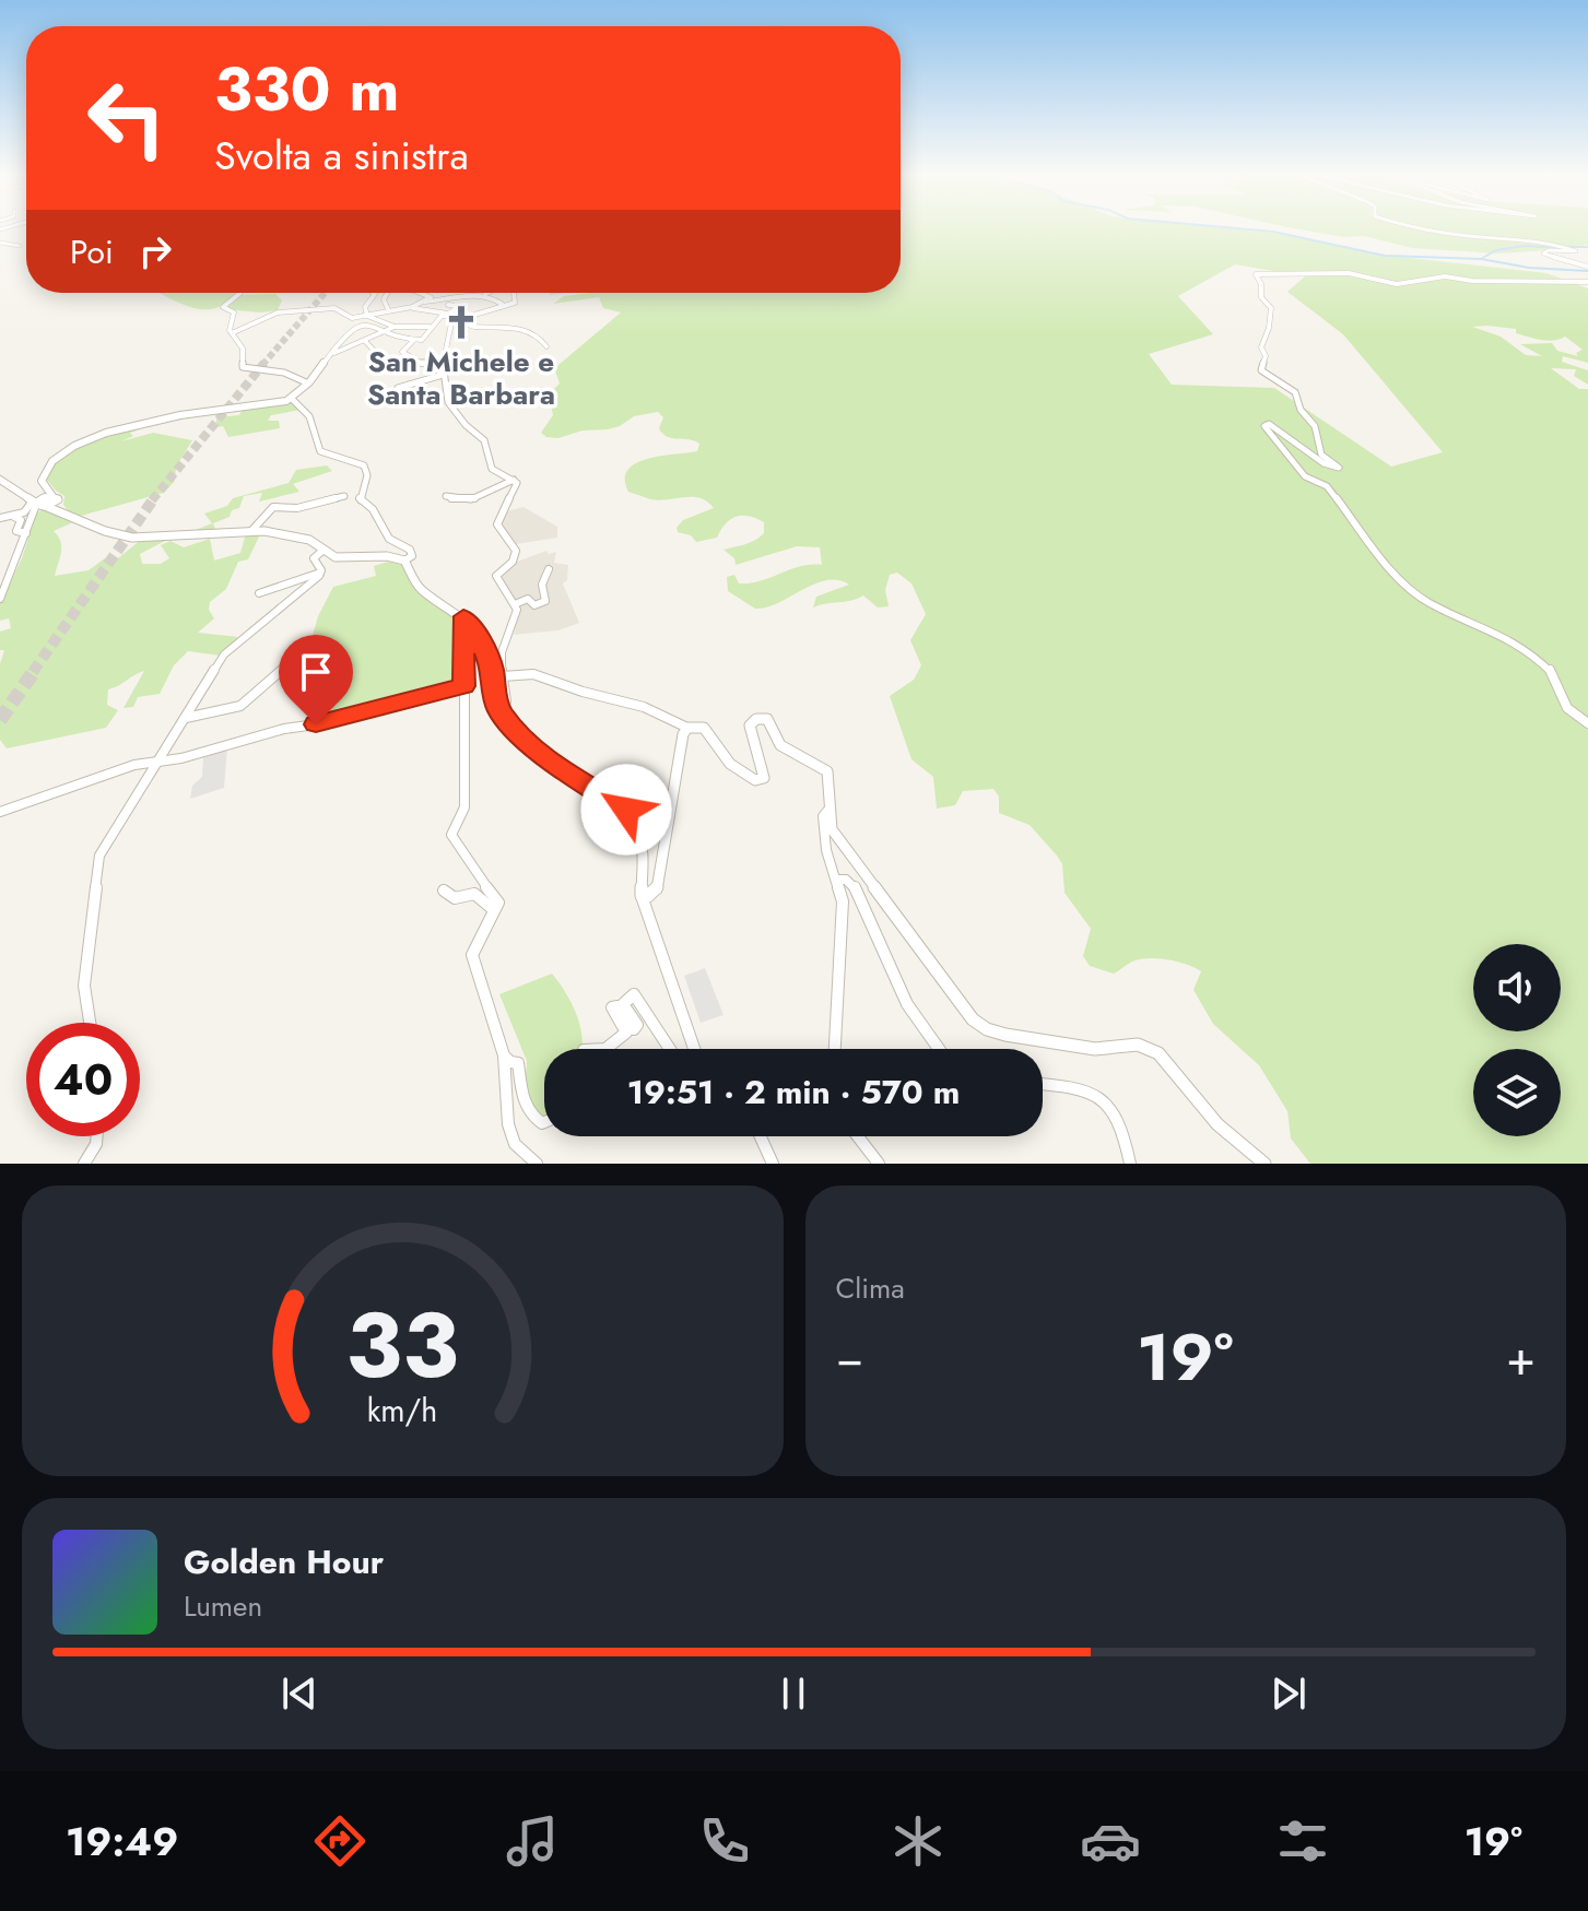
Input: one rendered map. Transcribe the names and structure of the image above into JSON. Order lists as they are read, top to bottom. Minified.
{"places":{"church":["San Michele e Santa Barbara"]},"page":{"turn":["330 m","Svolta a sinistra"],"then":"Poi","limit":"40","trip":"19:51 · 2 min · 570 m","tile":"Clima","heat":["−","19°","+"],"song":["Golden Hour","Lumen"],"tabs":["19:49","19°"],"gauge":["33","km/h"]}}
